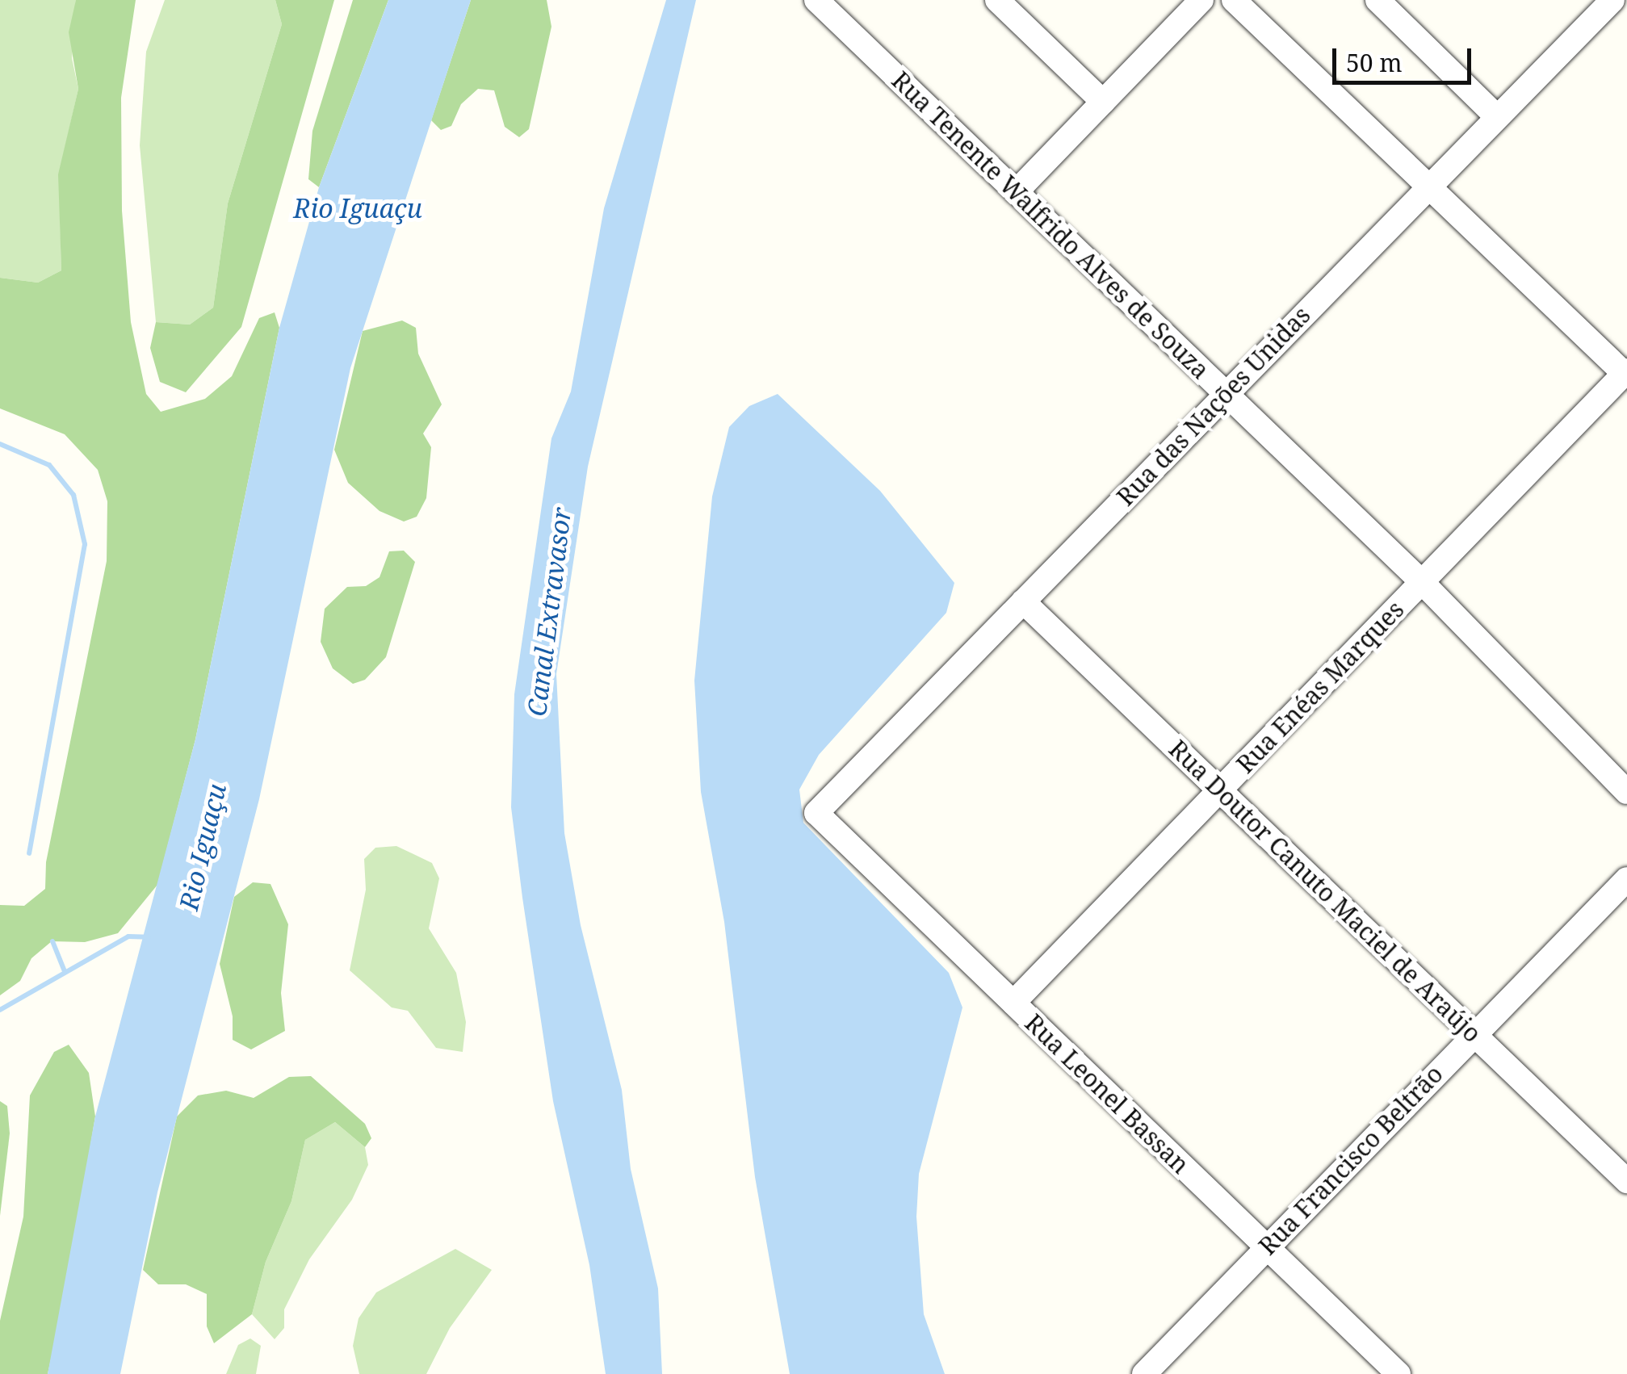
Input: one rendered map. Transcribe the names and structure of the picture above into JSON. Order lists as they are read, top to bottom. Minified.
{"streets":{"street":["Rua Tenente Walfrido Alves de Souza","Rua das Nações Unidas","Rua Enéas Marques","Rua Doutor Canuto Maciel de Araújo","Rua Leonel Bassan","Rua Francisco Beltrão"]},"crossings":[["Rua Tenente Walfrido Alves de Souza","Rua das Nações Unidas"],["Rua Tenente Walfrido Alves de Souza","Rua Enéas Marques"],["Rua das Nações Unidas","Rua Doutor Canuto Maciel de Araújo"],["Rua das Nações Unidas","Rua Leonel Bassan"],["Rua Enéas Marques","Rua Doutor Canuto Maciel de Araújo"],["Rua Enéas Marques","Rua Leonel Bassan"],["Rua Doutor Canuto Maciel de Araújo","Rua Francisco Beltrão"],["Rua Leonel Bassan","Rua Francisco Beltrão"]],"water":["Rio Iguaçu","Canal Extravasor"],"scale_bar":"50 m"}
